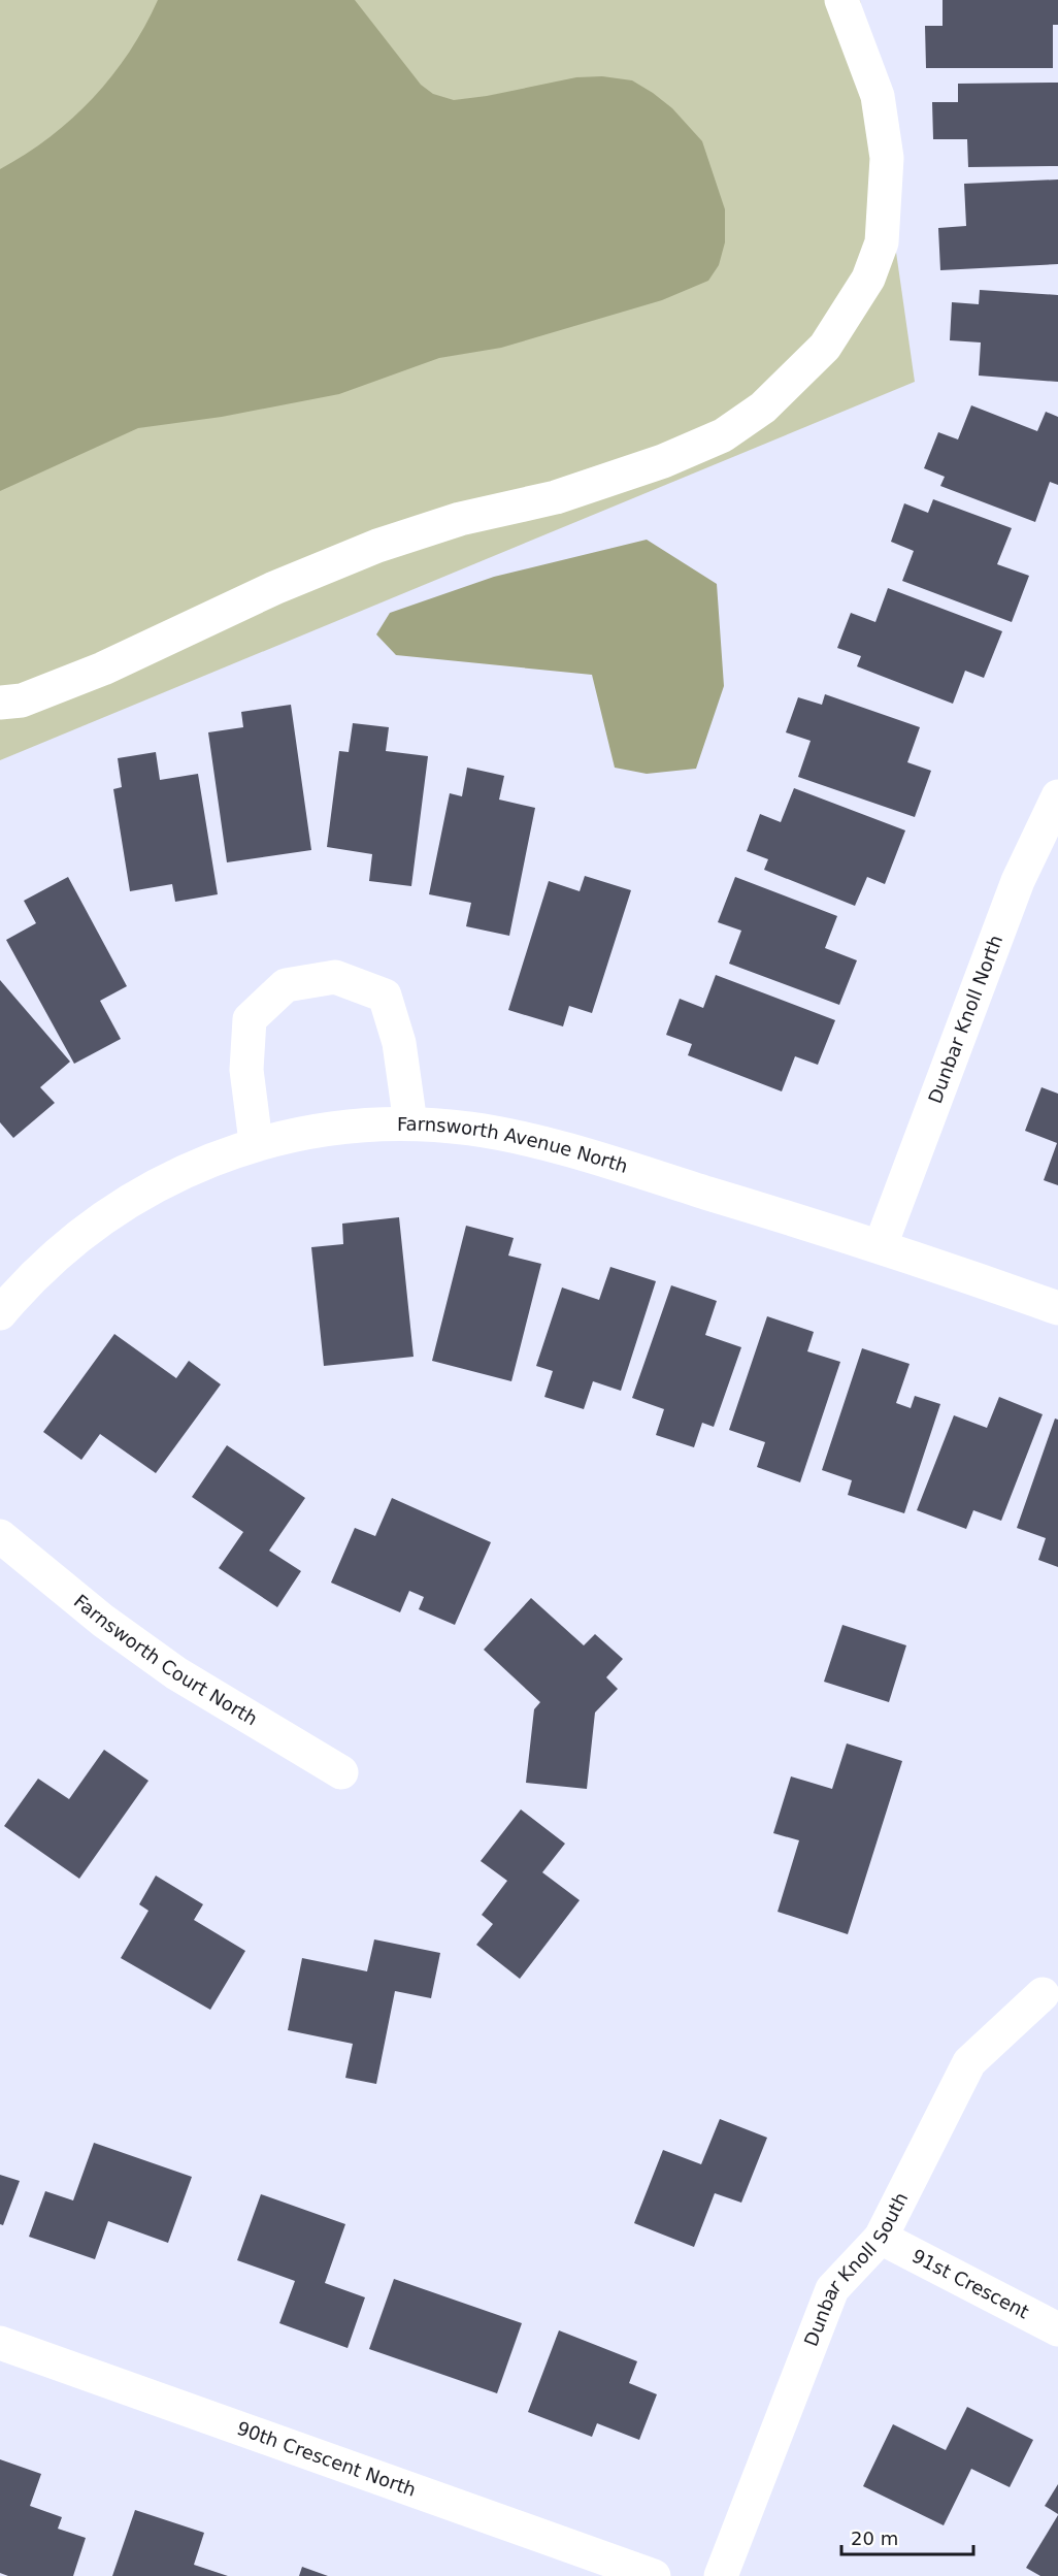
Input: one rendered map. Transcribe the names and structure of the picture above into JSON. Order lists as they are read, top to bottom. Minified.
{"streets":{"street":["Dunbar Knoll North","Farnsworth Avenue North","Farnsworth Court North","Dunbar Knoll South","91st Crescent","90th Crescent North"]},"crossings":[["Dunbar Knoll North","Farnsworth Avenue North"],["Dunbar Knoll South","91st Crescent"]],"scale_bar":"20 m"}
